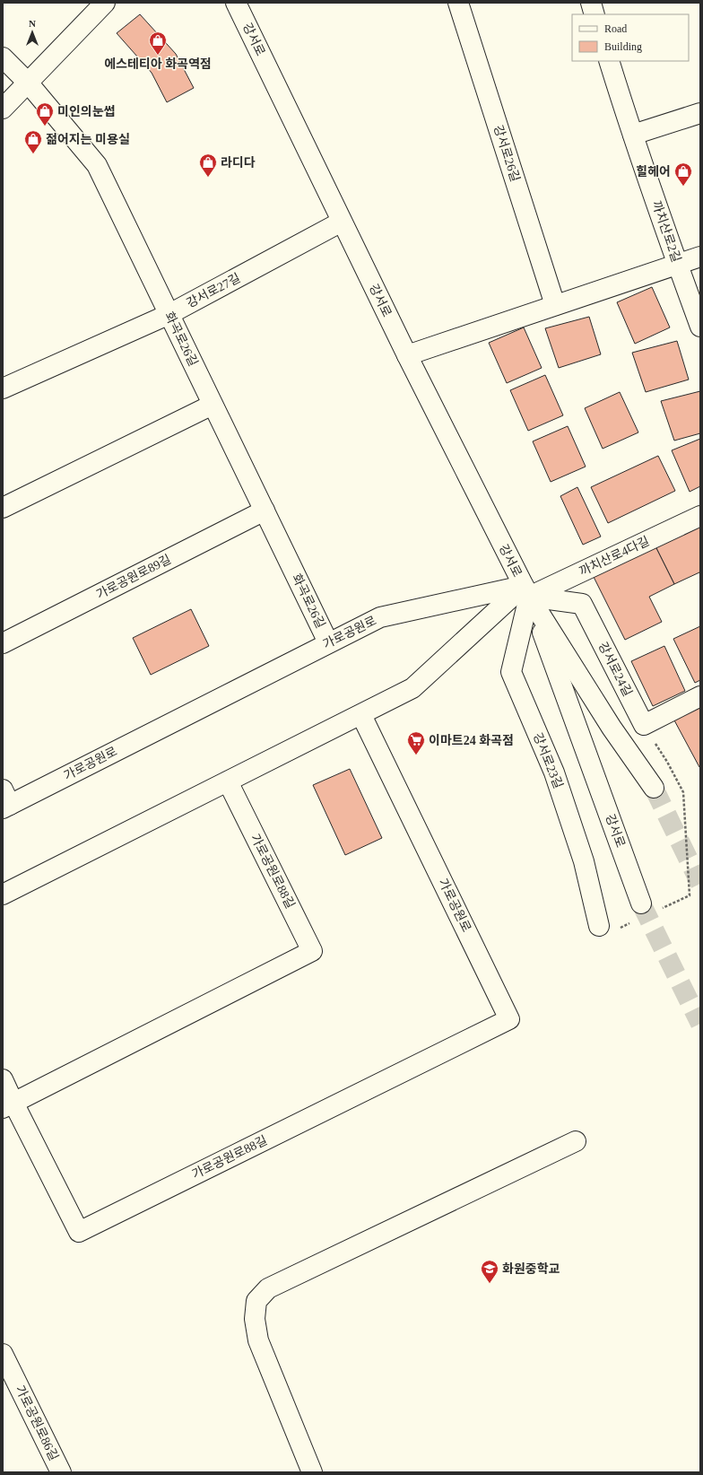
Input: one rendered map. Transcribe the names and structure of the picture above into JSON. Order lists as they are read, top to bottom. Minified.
{"streets":{"street":["강서로","강서로26길","까치산로2길","강서로27길","화곡로26길","까치산로4다길","가로공원로89길","가로공원로","강서로24길","강서로23길","가로공원로88길","가로공원로86길"]},"crossings":[["강서로","강서로27길"],["강서로","까치산로4다길"],["강서로","가로공원로"],["강서로","강서로24길"],["강서로","강서로23길"],["강서로27길","화곡로26길"],["화곡로26길","가로공원로89길"],["화곡로26길","가로공원로"],["까치산로4다길","가로공원로"],["까치산로4다길","강서로24길"],["까치산로4다길","강서로23길"],["가로공원로","강서로24길"],["가로공원로","강서로23길"],["가로공원로","가로공원로88길"],["강서로24길","강서로23길"]],"places":{"shop":["에스테티아 화곡역점","미인의눈썹","젊어지는 미용실","라디다","힐헤어"],"supermarket":["이마트24 화곡점"],"school or university":["화원중학교"]},"legend":["Road","Building"],"north":"top"}
